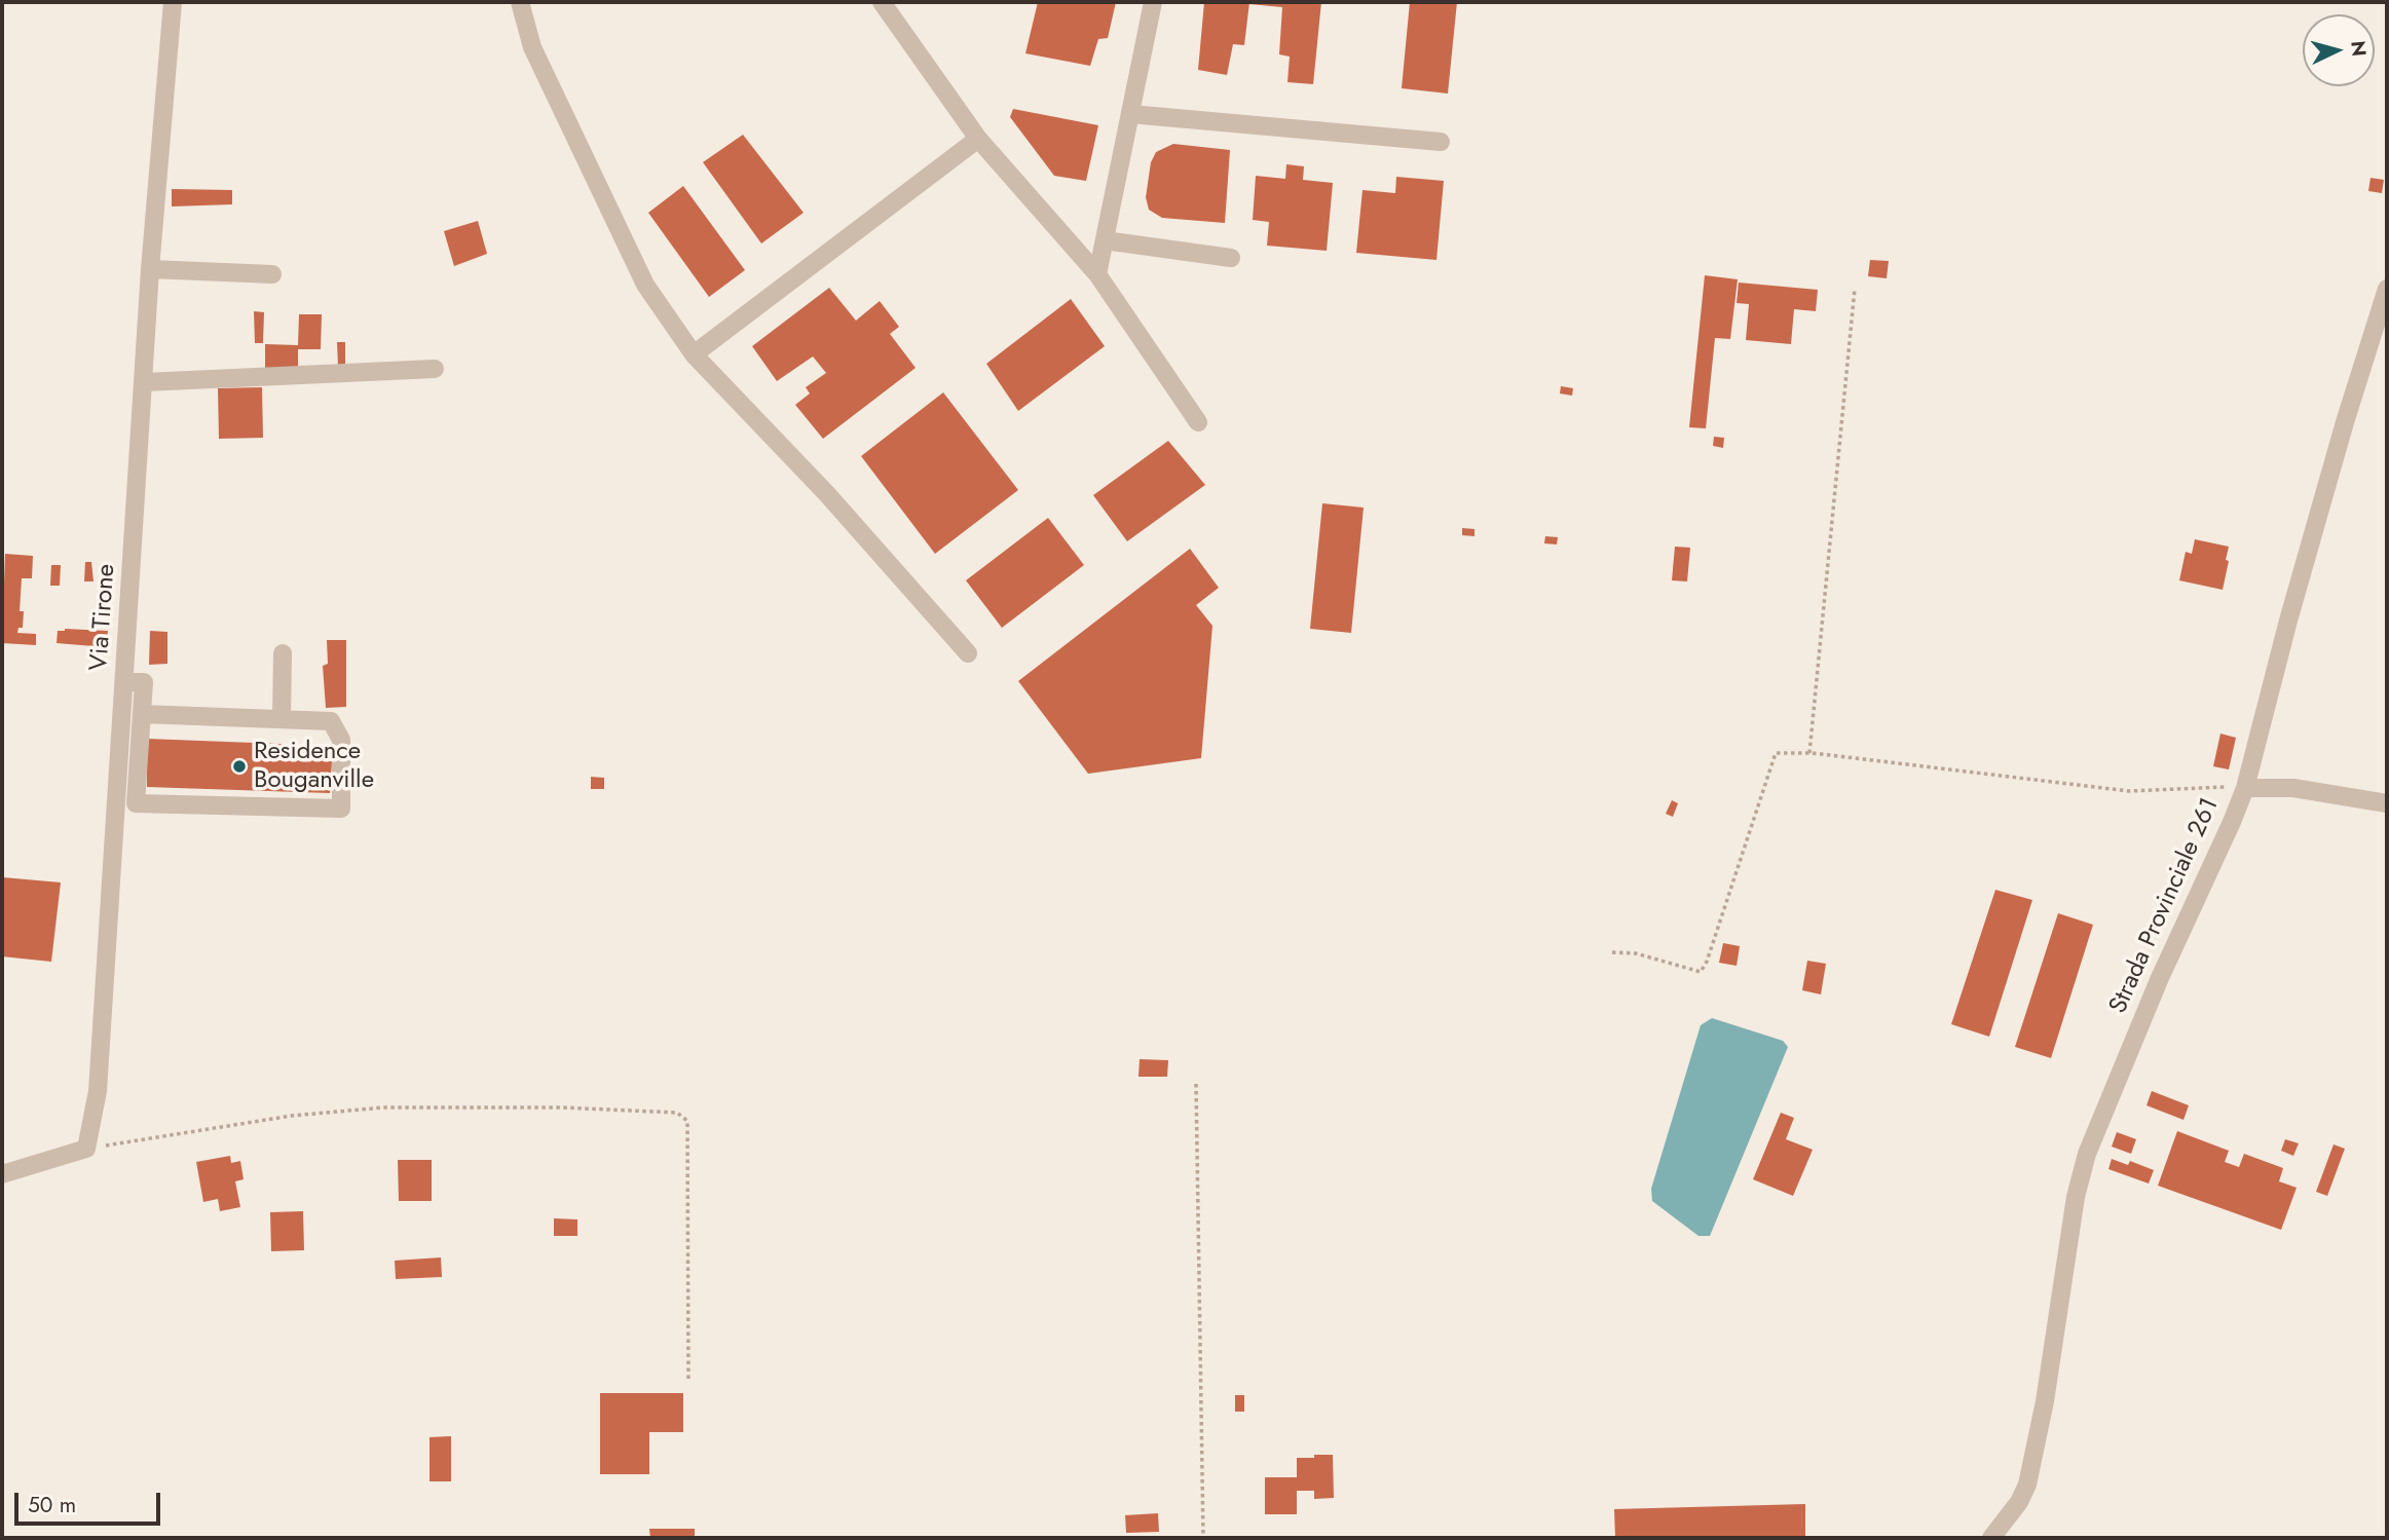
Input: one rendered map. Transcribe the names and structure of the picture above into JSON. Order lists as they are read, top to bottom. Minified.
{"streets":{"street":["Via Tirone","Strada Provinciale 261"]},"places":["Residence Bouganville"],"scale_bar":"50 m","north":"right"}
